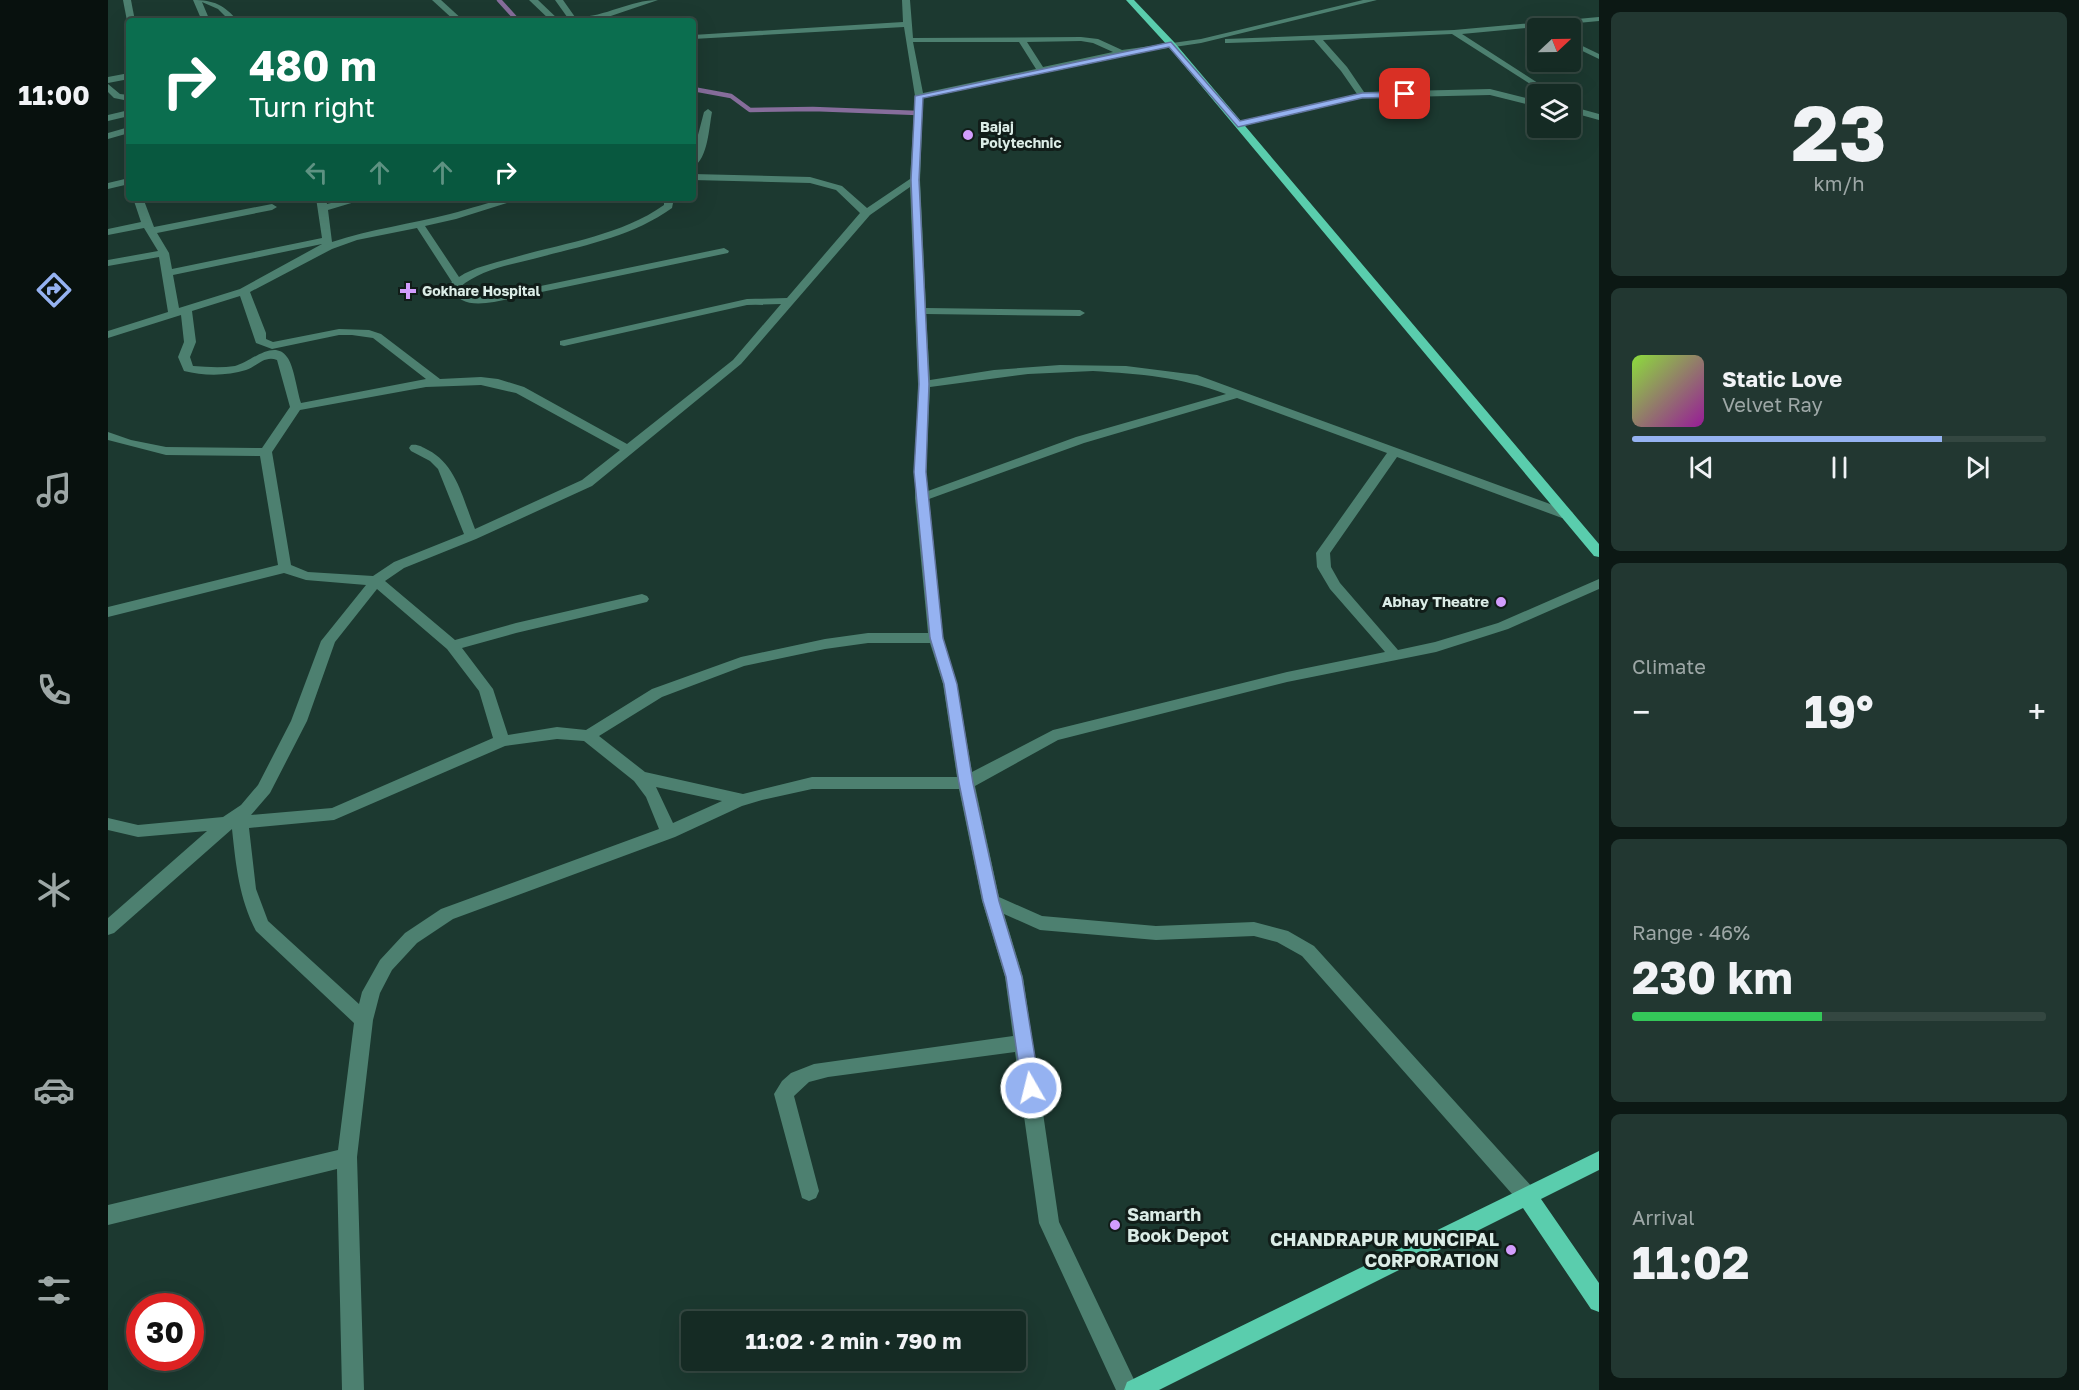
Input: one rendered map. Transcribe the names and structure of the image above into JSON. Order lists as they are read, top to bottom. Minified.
{"places":{"other":["Bajaj Polytechnic","Abhay Theatre","Samarth Book Depot","CHANDRAPUR MUNCIPAL CORPORATION"],"health":["Gokhare Hospital"]},"north":"right","page":{"tabs":"11:00","tile":[["23","km/h"],"Climate",["Range · 46%","230 km"],["Arrival","11:02"]],"turn":["480 m","Turn right"],"song":["Static Love","Velvet Ray"],"heat":["−","19°","+"],"limit":"30","trip":"11:02 · 2 min · 790 m"}}
